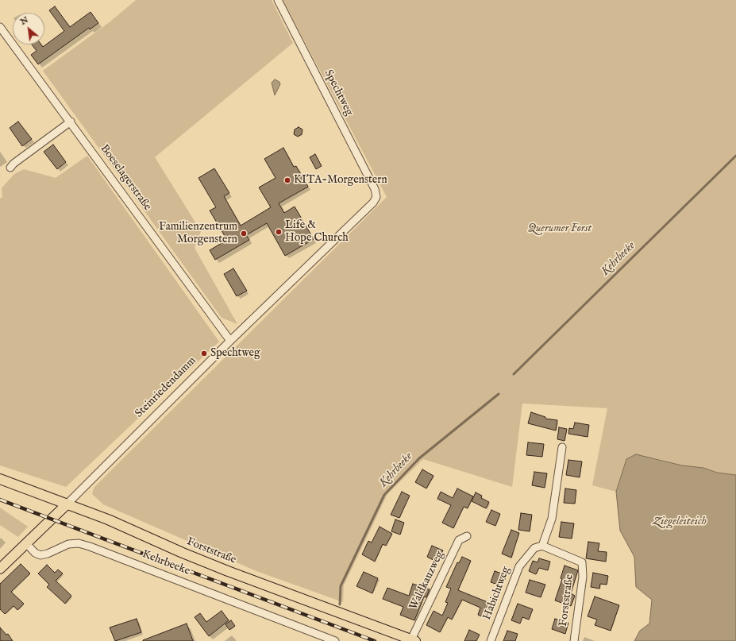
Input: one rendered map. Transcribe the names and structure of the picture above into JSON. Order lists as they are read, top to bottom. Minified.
{"streets":{"main road":["Steinriedendamm","Forststraße"],"street":["Spechtweg","Boeselagerstraße","Kehrbeeke","Waldkauzweg","Habichtweg"]},"crossings":[["Spechtweg","Steinriedendamm"],["Boeselagerstraße","Steinriedendamm"],["Steinriedendamm","Forststraße"],["Steinriedendamm","Kehrbeeke"],["Forststraße","Waldkauzweg"],["Forststraße","Habichtweg"]],"water":["Kehrbeeke","Ziegeleiteich"],"parks":["Querumer Forst"],"places":["KITA-Morgenstern","Life & Hope Church","Familienzentrum Morgenstern","Spechtweg"],"north":"top left"}
